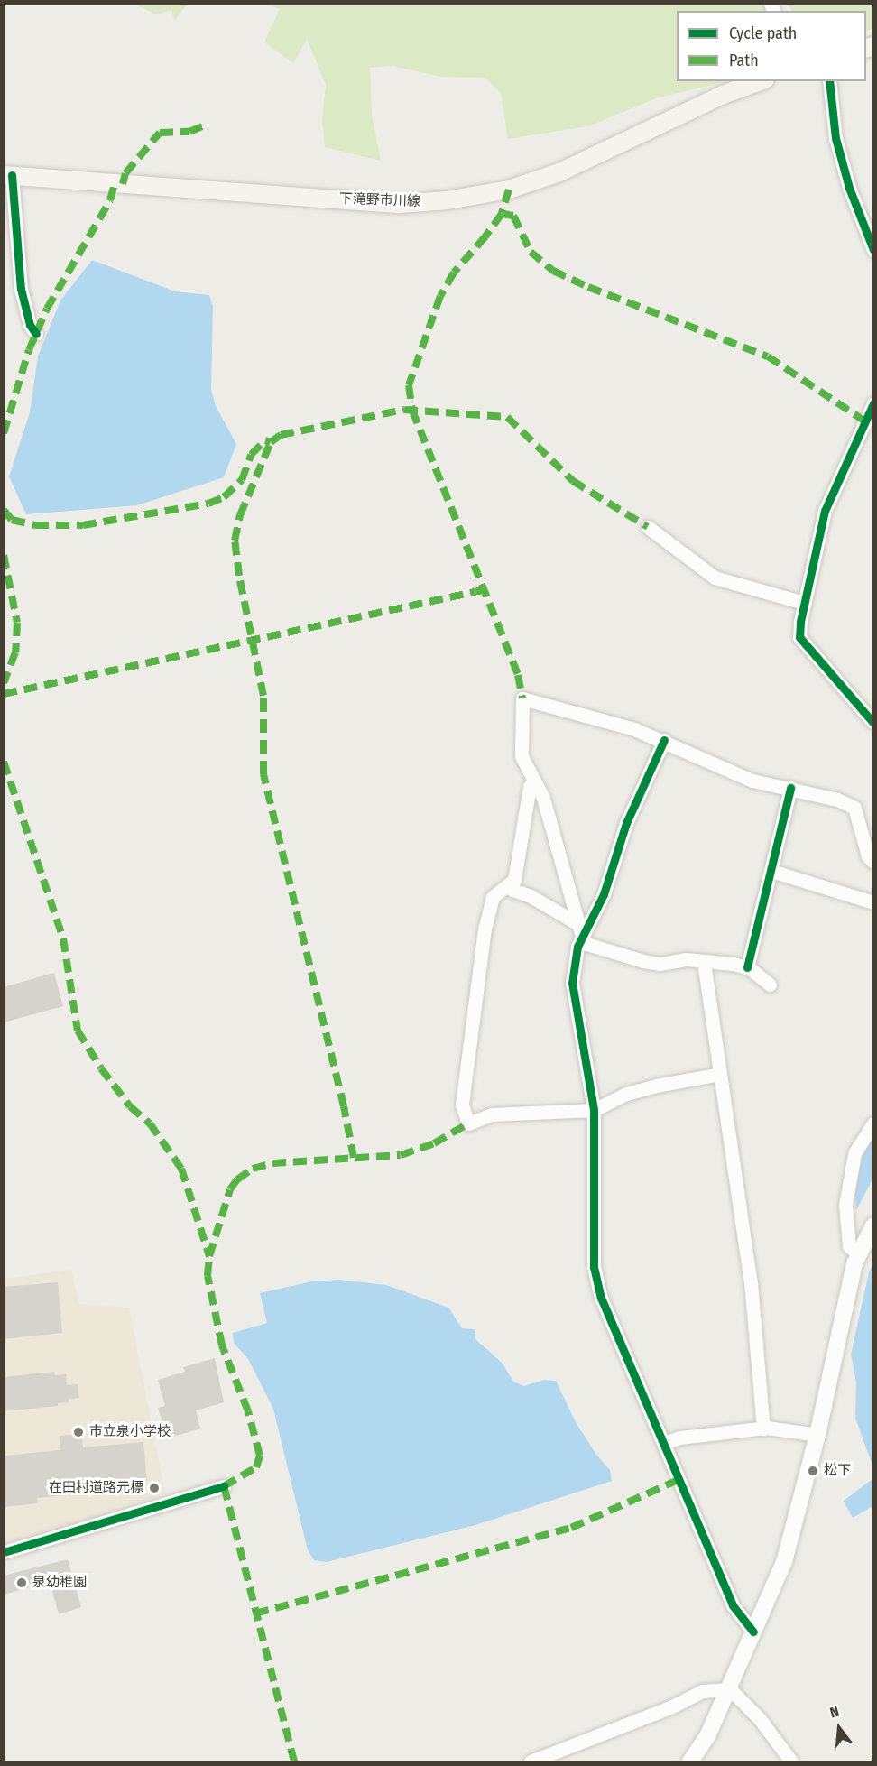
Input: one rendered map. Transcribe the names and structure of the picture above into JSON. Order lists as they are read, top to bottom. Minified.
{"streets":{"main road":["下滝野市川線"]},"places":["市立泉小学校","松下","在田村道路元標","泉幼稚園"],"legend":["Cycle path","Path"],"north":"top"}
